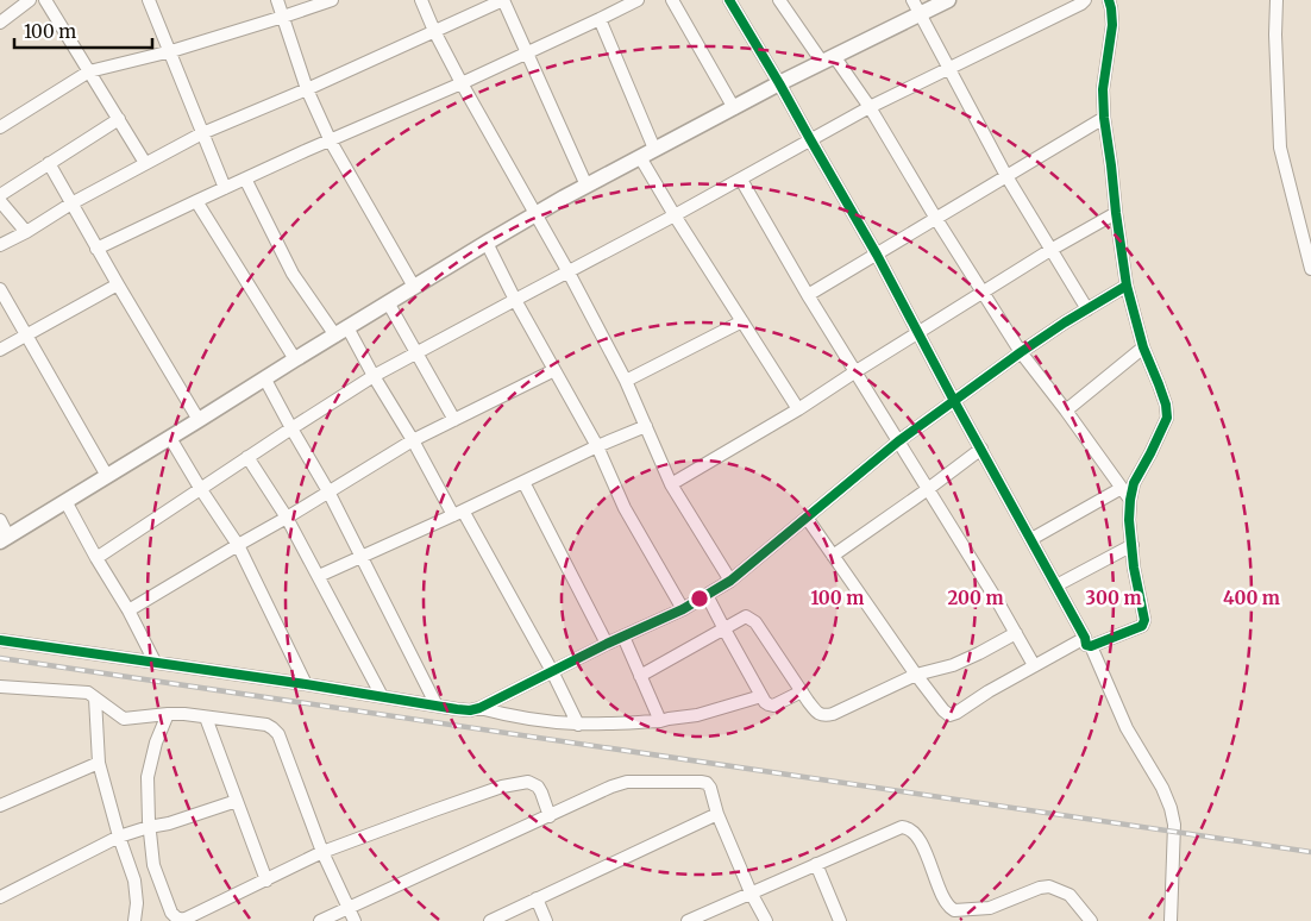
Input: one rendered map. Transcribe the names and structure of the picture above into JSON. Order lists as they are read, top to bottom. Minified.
{"scale_bar":"100 m","rings":["100 m","200 m","300 m","400 m"]}
